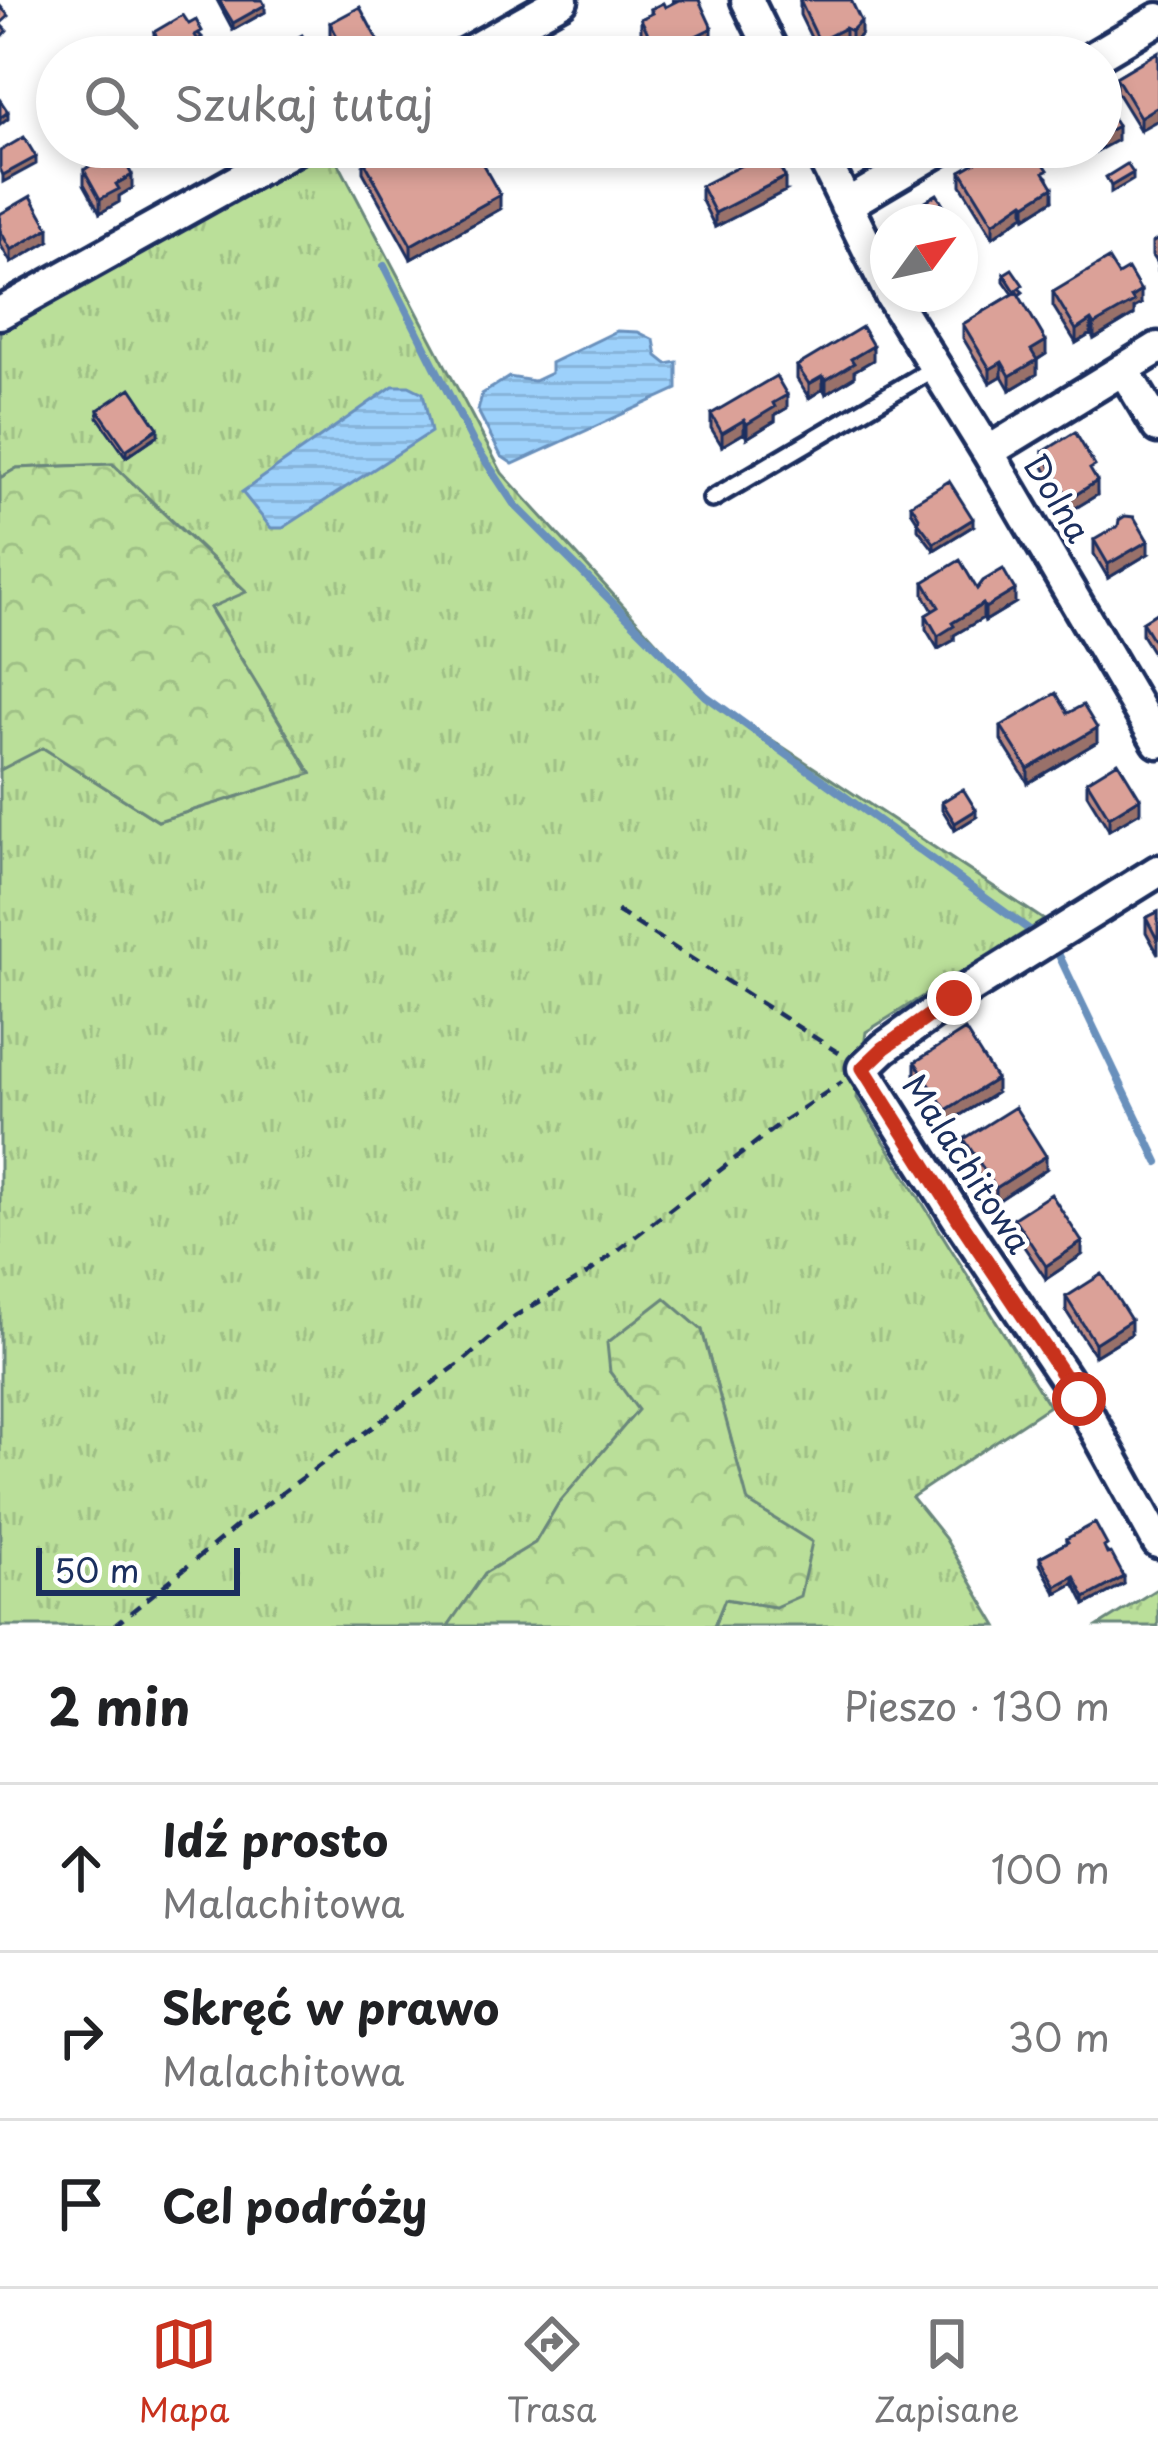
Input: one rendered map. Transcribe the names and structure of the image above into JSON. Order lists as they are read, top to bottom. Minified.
{"streets":{"street":["Dolna","Malachitowa"]},"scale_bar":"50 m","north":"top right","page":{"search":"Szukaj tutaj","scale":"50 m","heading":["2 min","Pieszo · 130 m"],"list":[["Idź prosto","Malachitowa","100 m"],["Skręć w prawo","Malachitowa","30 m"],"Cel podróży"],"nav":["Mapa","Trasa","Zapisane"]}}
